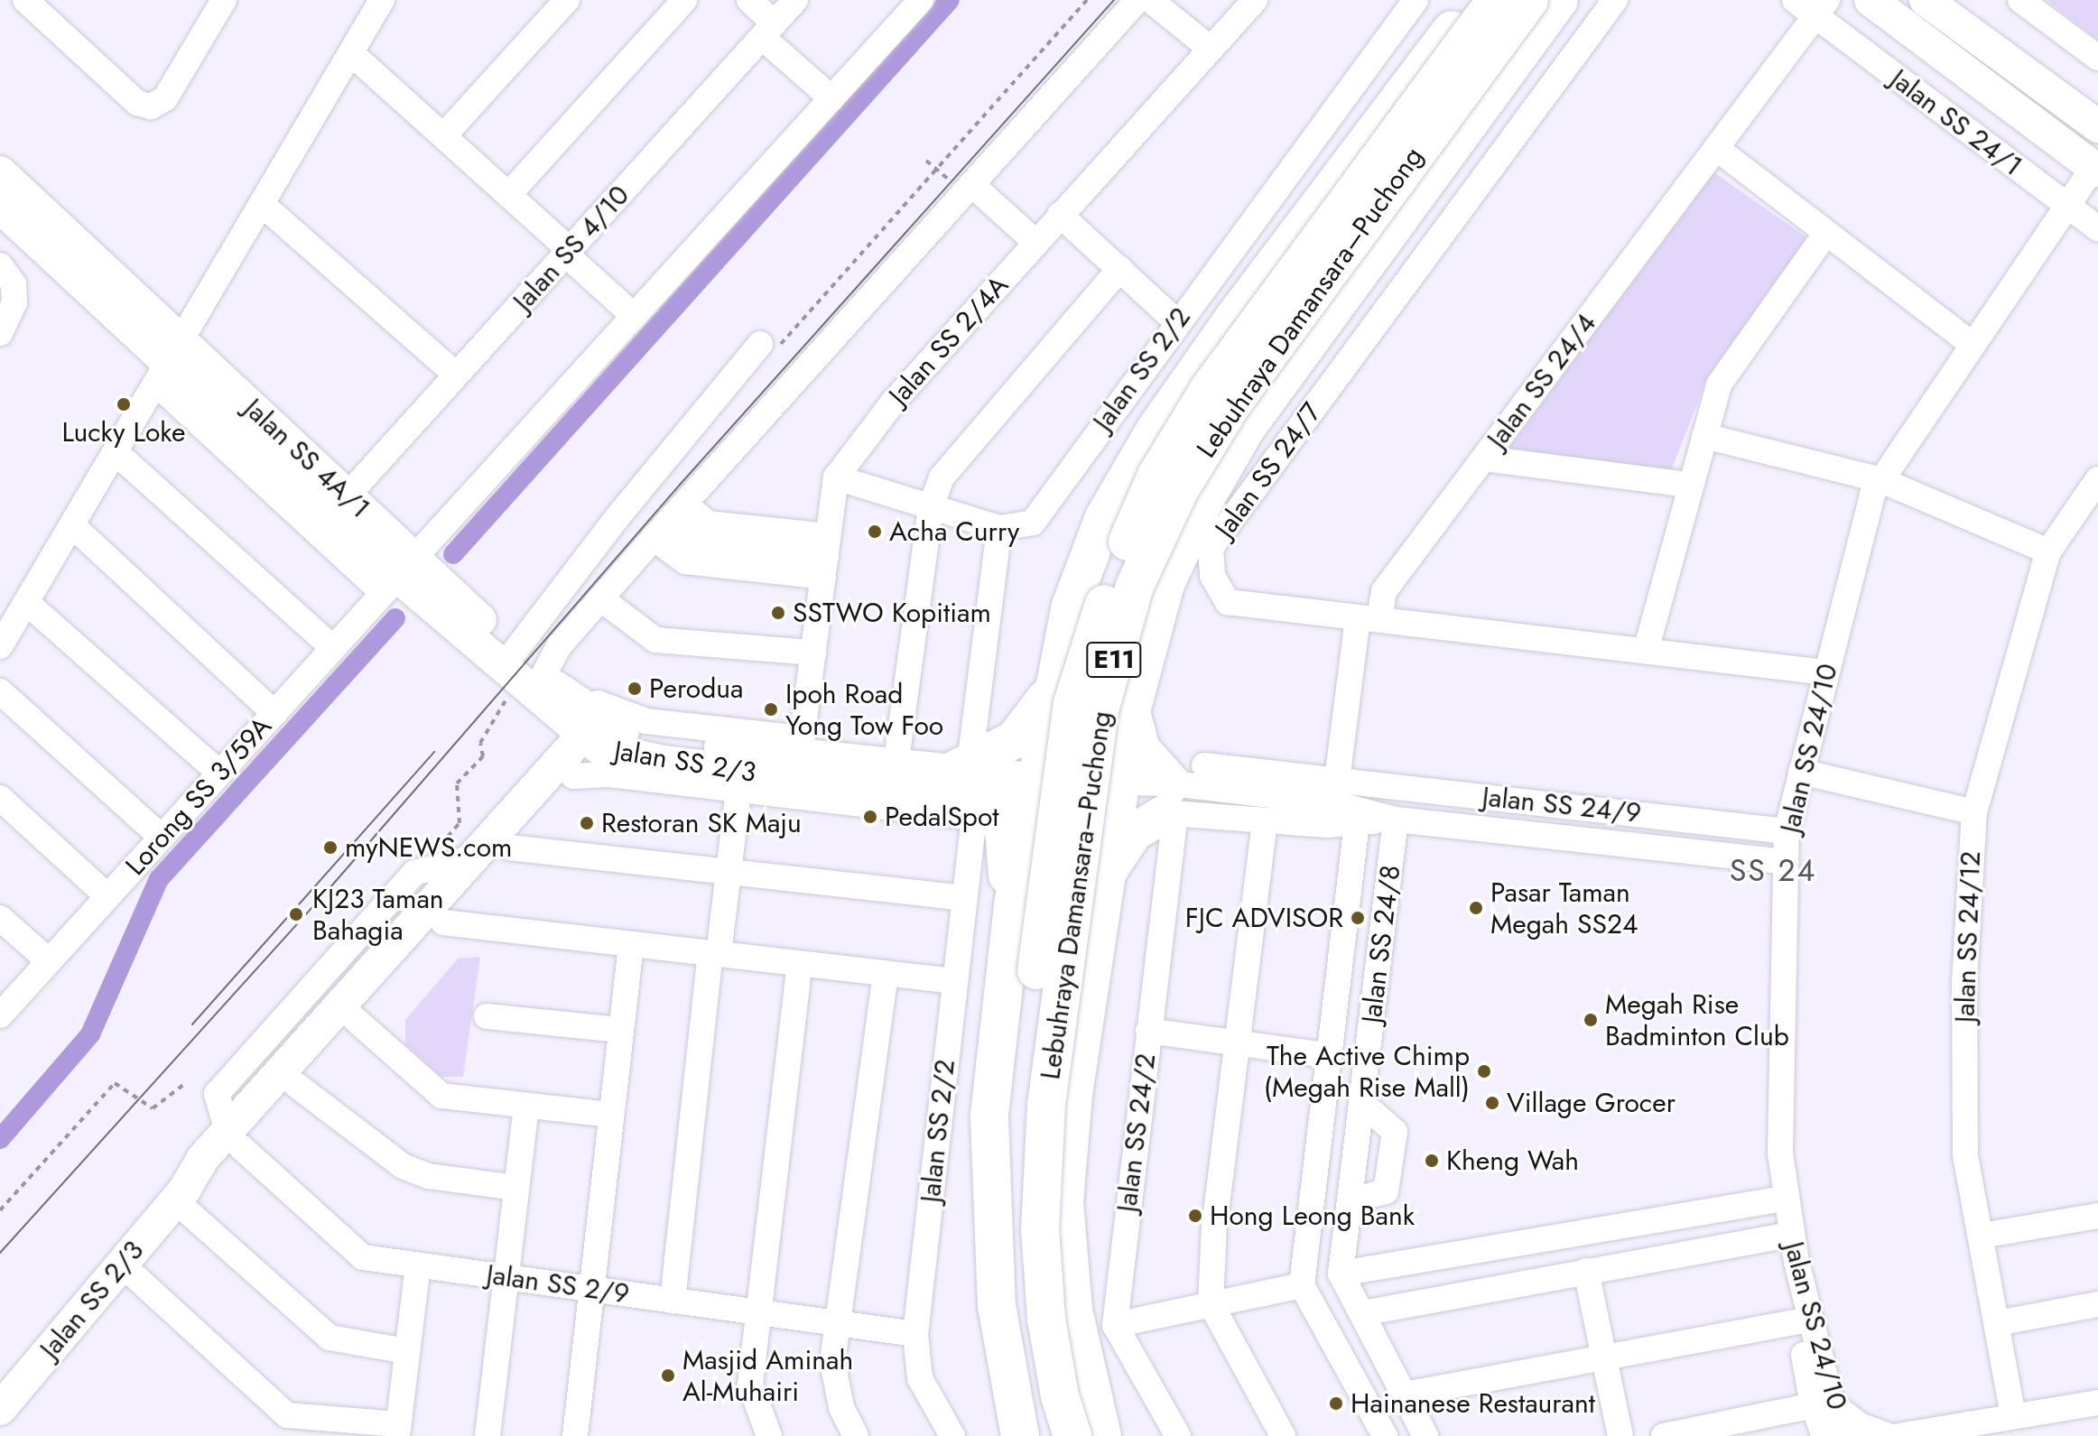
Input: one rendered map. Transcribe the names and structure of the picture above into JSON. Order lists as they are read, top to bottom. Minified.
{"streets":{"highway":["Lebuhraya Damansara–Puchong","E11"],"main road":["Jalan SS 24/1","Jalan SS 4A/1","Jalan SS 2/3"],"street":["Jalan SS 4/10","Jalan SS 2/4A","Jalan SS 2/2","Jalan SS 24/4","Jalan SS 24/7","Jalan SS 24/10","Lorong SS 3/59A","Jalan SS 24/9","Jalan SS 24/12","Jalan SS 24/8","Jalan SS 24/2","Jalan SS 2/9"]},"crossings":[["Jalan SS 24/1","Jalan SS 24/4"],["Jalan SS 24/1","Jalan SS 24/10"],["Jalan SS 4/10","Jalan SS 4A/1"],["Jalan SS 2/4A","Jalan SS 2/3"],["Jalan SS 2/2","Jalan SS 2/3"],["Jalan SS 2/2","Jalan SS 2/9"],["Jalan SS 24/4","Jalan SS 24/7"],["Jalan SS 24/4","Jalan SS 24/9"],["Jalan SS 4A/1","Jalan SS 2/3"],["Jalan SS 4A/1","Lorong SS 3/59A"],["Jalan SS 24/7","Jalan SS 24/10"],["Jalan SS 24/10","Jalan SS 24/9"],["Jalan SS 2/3","Jalan SS 2/9"],["Jalan SS 24/9","Jalan SS 24/8"],["Jalan SS 24/9","Jalan SS 24/2"]],"districts":["SS 24"],"places":["Lucky Loke","Acha Curry","SSTWO Kopitiam","Perodua","Ipoh Road Yong Tow Foo","PedalSpot","Restoran SK Maju","myNEWS.com","Pasar Taman Megah SS24","KJ23 Taman Bahagia","FJC ADVISOR","Megah Rise Badminton Club","The Active Chimp (Megah Rise Mall)","Village Grocer","Kheng Wah","Hong Leong Bank","Masjid Aminah Al-Muhairi","Hainanese Restaurant"]}
